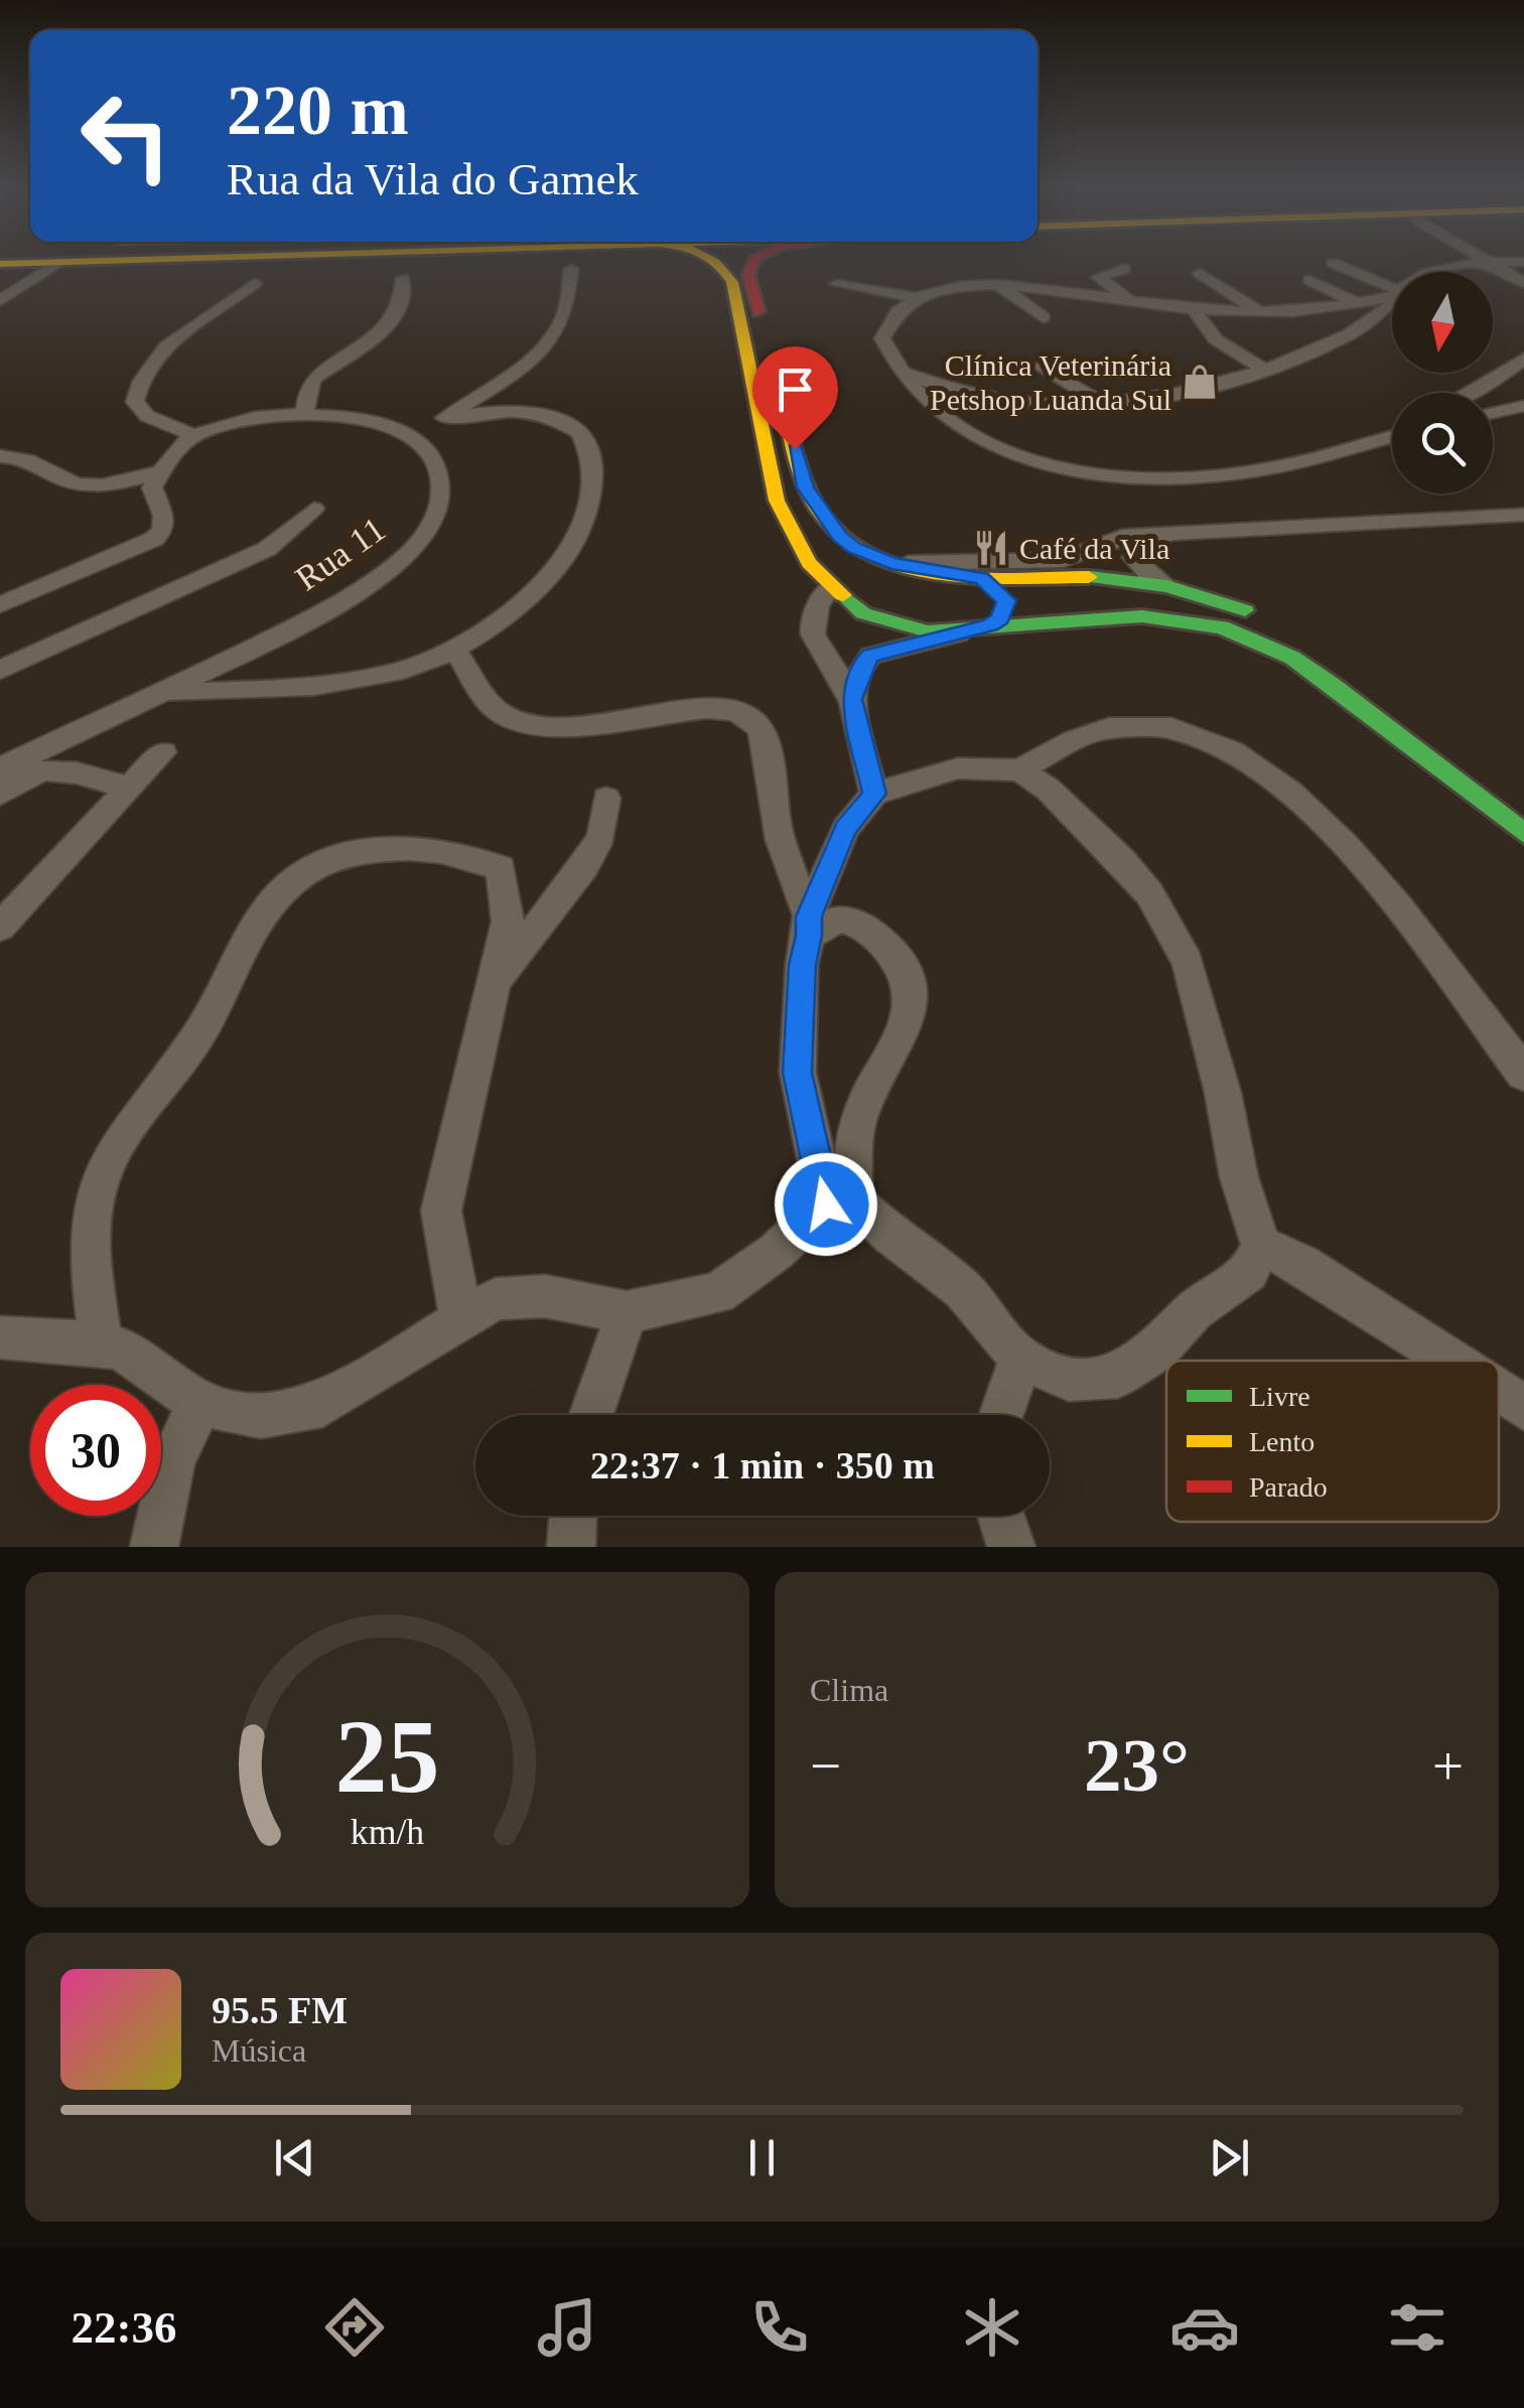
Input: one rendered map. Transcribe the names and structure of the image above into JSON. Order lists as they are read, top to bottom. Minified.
{"streets":{"street":["Rua 11"]},"places":{"shop":["Clínica Veterinária Petshop Luanda Sul"],"restaurant":["Café da Vila"]},"legend":["Livre","Lento","Parado"],"north":"bottom","page":{"turn":["220 m","Rua da Vila do Gamek"],"limit":"30","trip":"22:37 · 1 min · 350 m","tile":"Clima","heat":["−","23°","+"],"song":["95.5 FM","Música"],"tabs":"22:36","gauge":["25","km/h"]}}
